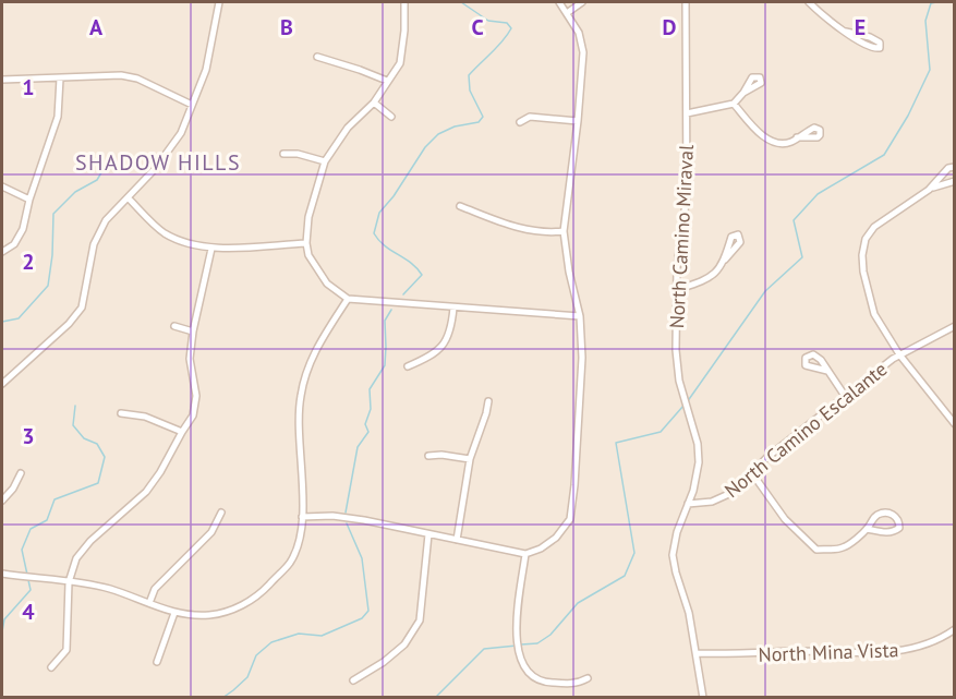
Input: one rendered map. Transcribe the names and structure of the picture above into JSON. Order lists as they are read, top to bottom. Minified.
{"streets":{"street":["North Camino Miraval","North Camino Escalante","North Mina Vista"]},"crossings":[["North Camino Miraval","North Camino Escalante"],["North Camino Miraval","North Mina Vista"]],"districts":["SHADOW HILLS"],"grid":{"columns":["A","B","C","D","E"],"rows":["1","2","3","4"]}}
